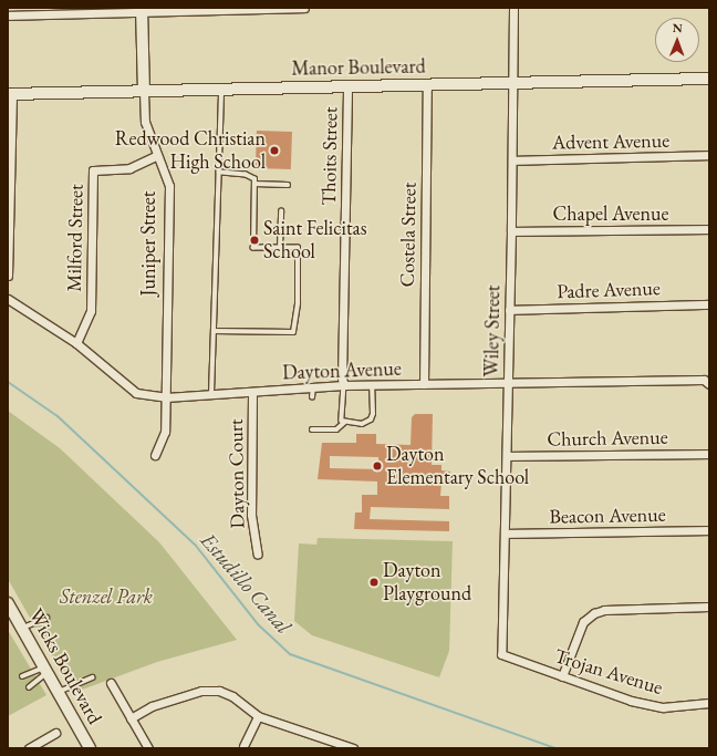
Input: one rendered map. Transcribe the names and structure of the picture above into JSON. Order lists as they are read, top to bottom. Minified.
{"streets":{"street":["Manor Boulevard","Advent Avenue","Thoits Street","Chapel Avenue","Costela Street","Milford Street","Juniper Street","Padre Avenue","Wiley Street","Dayton Avenue","Church Avenue","Dayton Court","Beacon Avenue","Wicks Boulevard","Trojan Avenue"]},"crossings":[["Manor Boulevard","Thoits Street"],["Manor Boulevard","Costela Street"],["Manor Boulevard","Juniper Street"],["Manor Boulevard","Wiley Street"],["Advent Avenue","Wiley Street"],["Thoits Street","Dayton Avenue"],["Chapel Avenue","Wiley Street"],["Costela Street","Dayton Avenue"],["Milford Street","Juniper Street"],["Milford Street","Dayton Avenue"],["Juniper Street","Dayton Avenue"],["Padre Avenue","Wiley Street"],["Wiley Street","Dayton Avenue"],["Wiley Street","Church Avenue"],["Wiley Street","Beacon Avenue"],["Wiley Street","Trojan Avenue"],["Dayton Avenue","Dayton Court"]],"water":["Estudillo Canal"],"parks":["Stenzel Park"],"places":["Redwood Christian High School","Saint Felicitas School","Dayton Elementary School","Dayton Playground"],"north":"top"}
